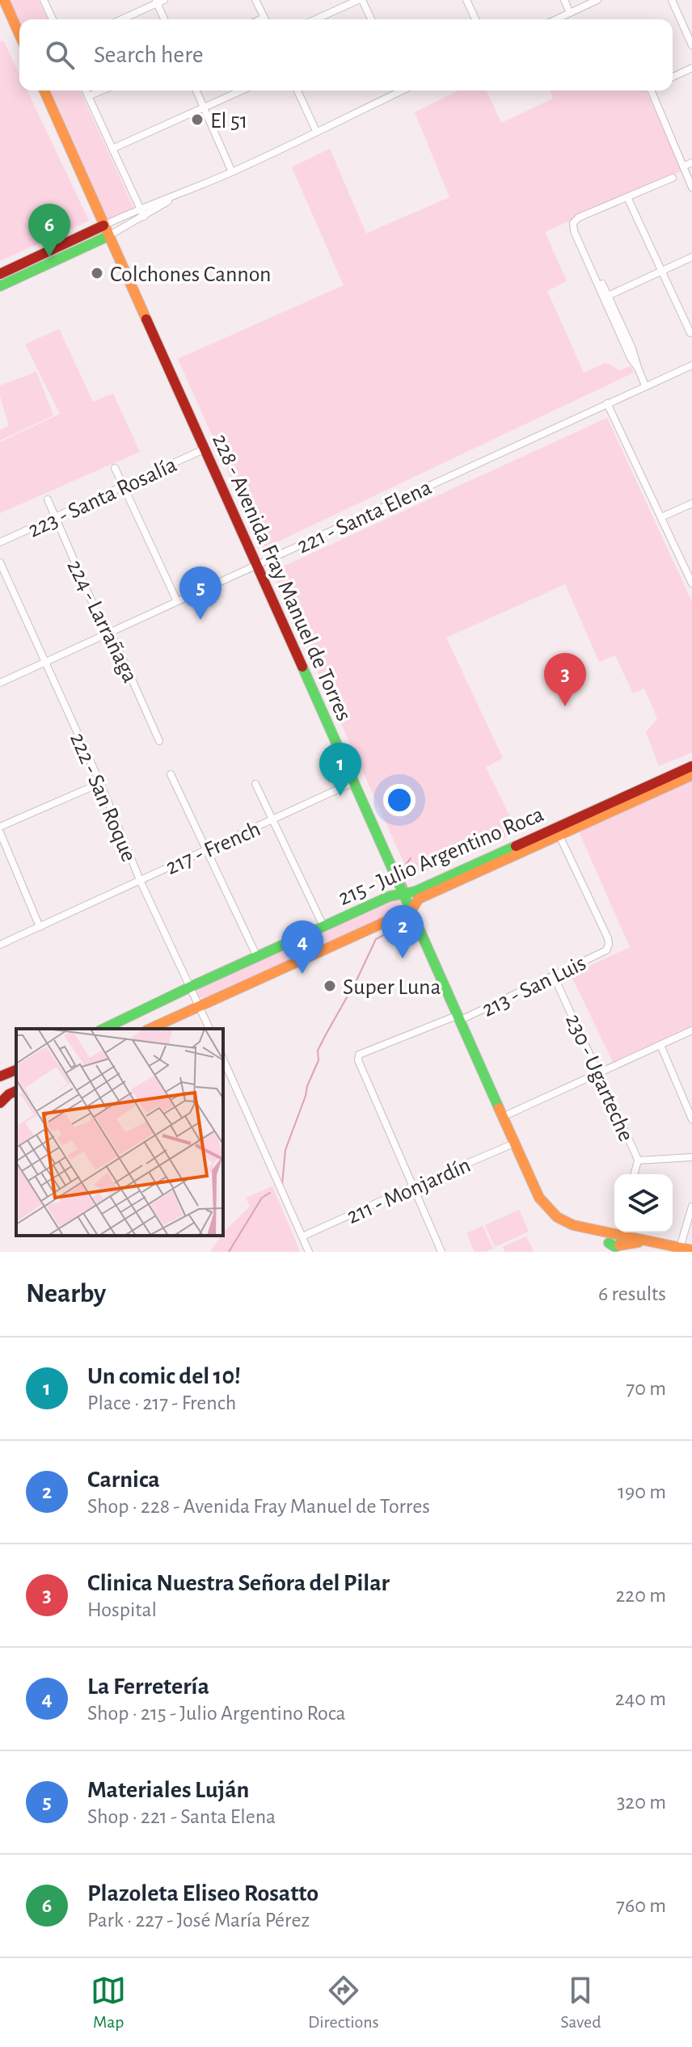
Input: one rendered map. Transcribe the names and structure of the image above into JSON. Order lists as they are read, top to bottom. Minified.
{"streets":{"street":["223 - Santa Rosalía","221 - Santa Elena","228 - Avenida Fray Manuel de Torres","224 - Larrañaga","222 - San Roque","217 - French","215 - Julio Argentino Roca","213 - San Luis","230 - Ugarteche","211 - Monjardín"]},"crossings":[["223 - Santa Rosalía","228 - Avenida Fray Manuel de Torres"],["223 - Santa Rosalía","224 - Larrañaga"],["221 - Santa Elena","228 - Avenida Fray Manuel de Torres"],["221 - Santa Elena","224 - Larrañaga"],["221 - Santa Elena","222 - San Roque"],["228 - Avenida Fray Manuel de Torres","217 - French"],["228 - Avenida Fray Manuel de Torres","215 - Julio Argentino Roca"],["228 - Avenida Fray Manuel de Torres","213 - San Luis"],["228 - Avenida Fray Manuel de Torres","211 - Monjardín"],["222 - San Roque","217 - French"],["222 - San Roque","215 - Julio Argentino Roca"],["215 - Julio Argentino Roca","213 - San Luis"],["213 - San Luis","230 - Ugarteche"],["213 - San Luis","211 - Monjardín"]],"places":["El 51","Colchones Cannon","Super Luna"],"page":{"search":"Search here","pins":["6","5","3","1","2","4"],"heading":["Nearby","6 results"],"list":[{"mark":"1","name":"Un comic del 10!","note":"Place · 217 - French","value":"70 m"},{"mark":"2","name":"Carnica","note":"Shop · 228 - Avenida Fray Manuel de Torres","value":"190 m"},{"mark":"3","name":"Clinica Nuestra Señora del Pilar","note":"Hospital","value":"220 m"},{"mark":"4","name":"La Ferretería","note":"Shop · 215 - Julio Argentino Roca","value":"240 m"},{"mark":"5","name":"Materiales Luján","note":"Shop · 221 - Santa Elena","value":"320 m"},{"mark":"6","name":"Plazoleta Eliseo Rosatto","note":"Park · 227 - José María Pérez","value":"760 m"}],"nav":["Map","Directions","Saved"]}}
